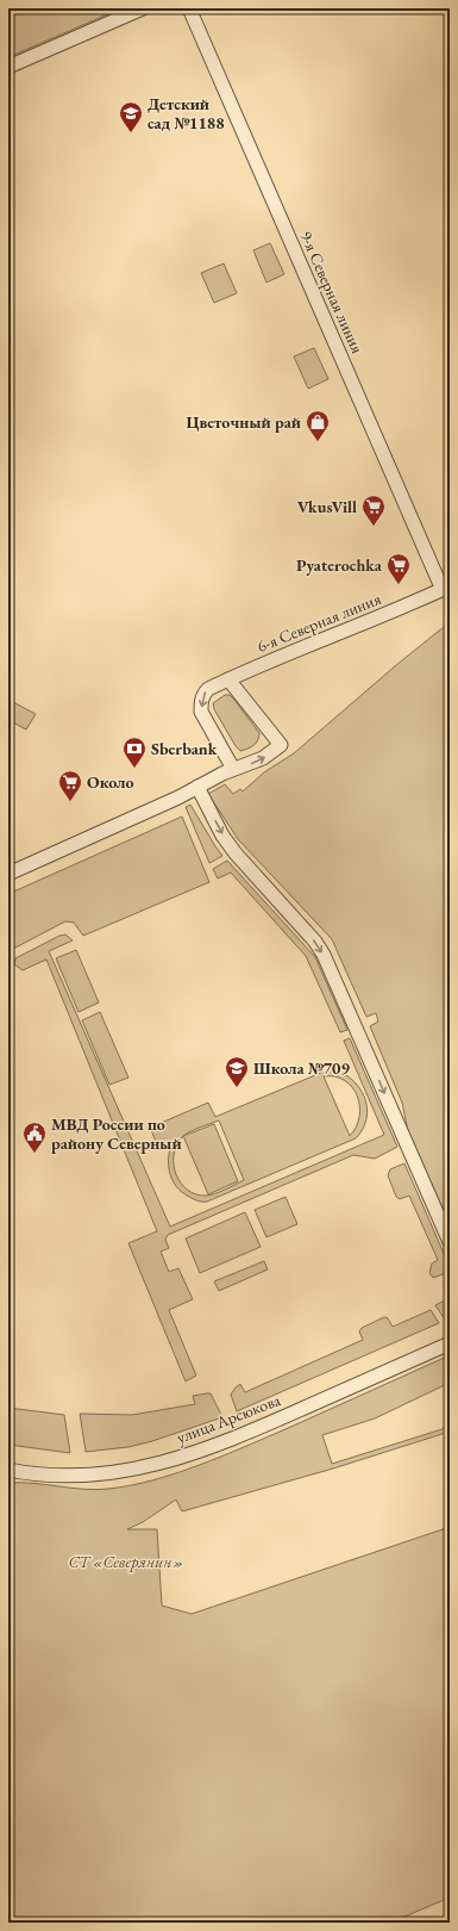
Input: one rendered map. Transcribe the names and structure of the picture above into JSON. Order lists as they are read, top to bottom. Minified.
{"streets":{"street":["9-я Северная линия","6-я Северная линия","улица Арсюкова"]},"crossings":[["9-я Северная линия","6-я Северная линия"]],"parks":["СТ «Северянин»"],"places":{"school or university":["Детский сад №1188","Школа №709"],"shop":["Цветочный рай"],"supermarket":["VkusVill","Pyaterochka","Около"],"bank":["Sberbank"],"public building":["МВД России по району Северный"]}}
